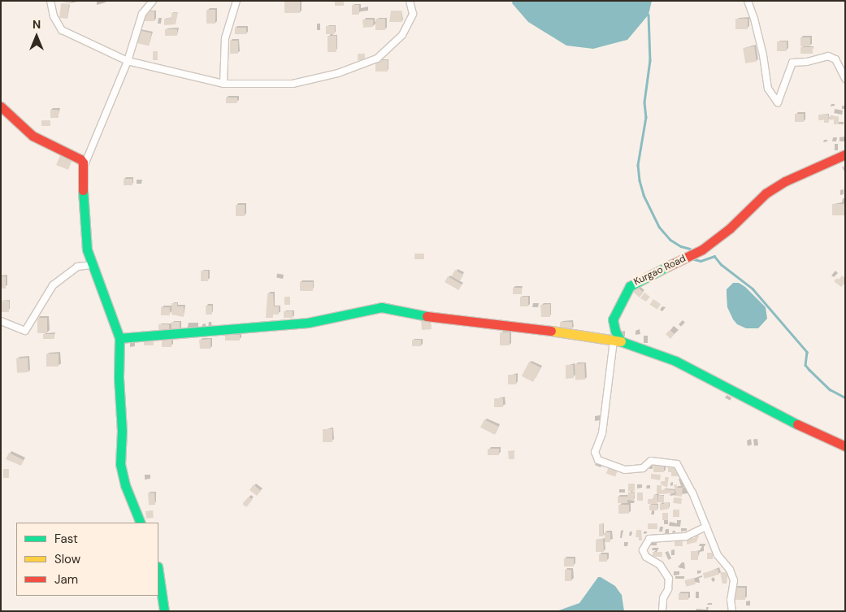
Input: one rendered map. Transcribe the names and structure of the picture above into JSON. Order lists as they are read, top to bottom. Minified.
{"streets":{"street":["Kurgao Road"]},"legend":["Fast","Slow","Jam"],"north":"top"}
